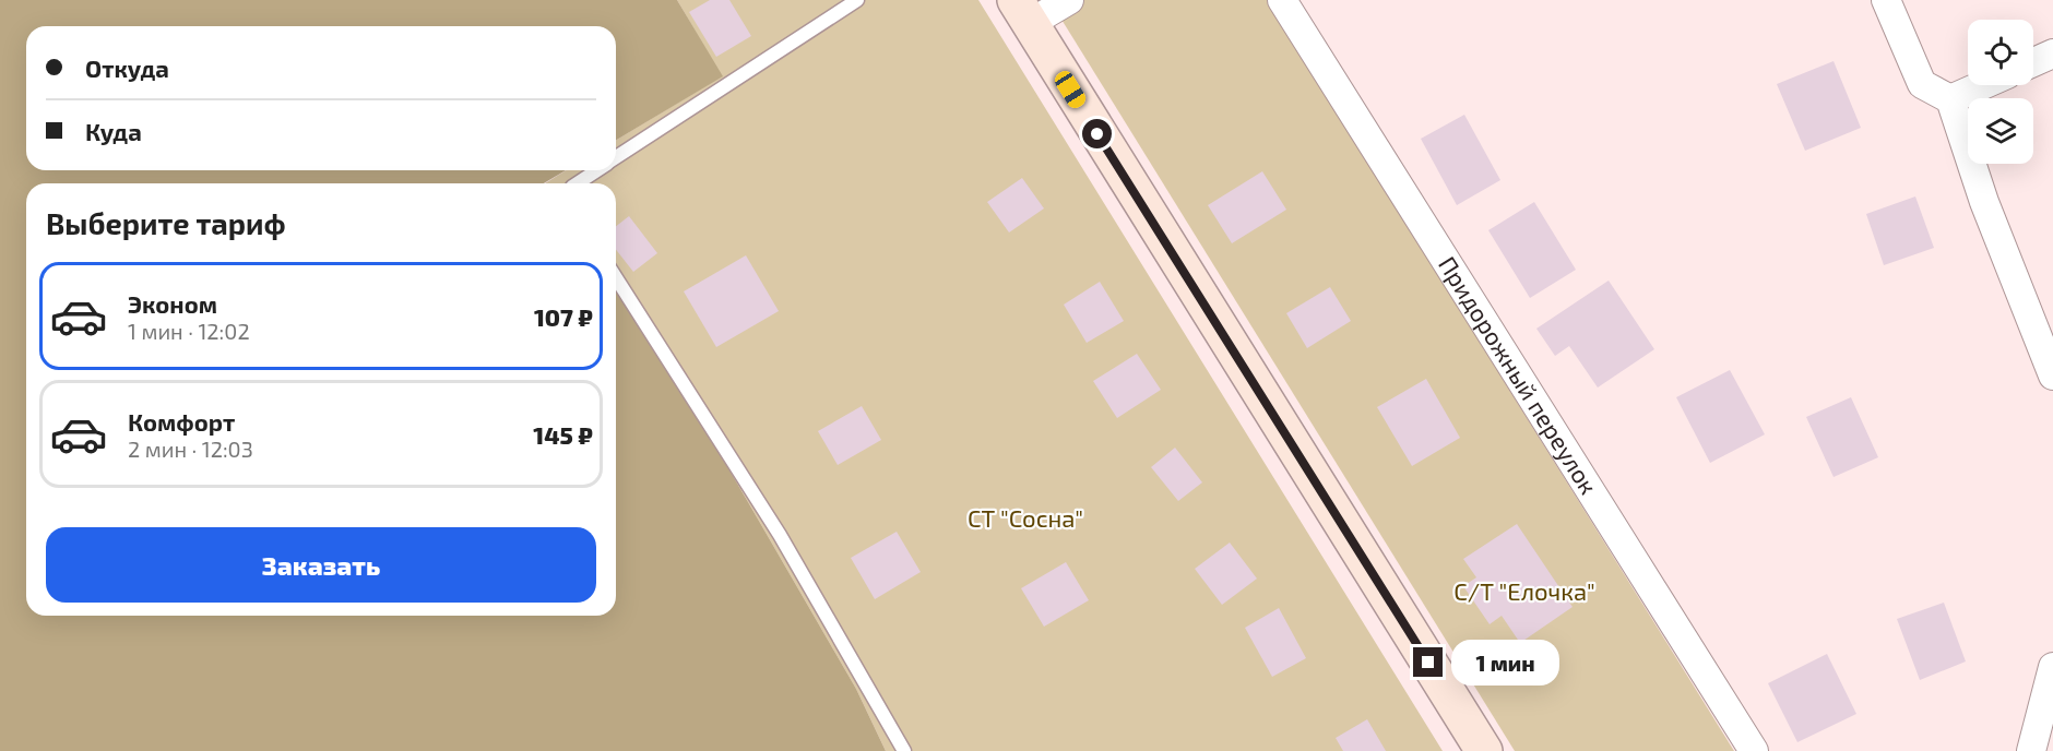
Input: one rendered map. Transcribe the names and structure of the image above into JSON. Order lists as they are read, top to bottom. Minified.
{"streets":{"street":["Придорожный переулок"]},"parks":["СТ \"Сосна\"","С/Т \"Елочка\""],"page":{"banner":["Откуда","Куда"],"heading":"Выберите тариф","list":[{"name":"Эконом","note":"1 мин · 12:02","value":"107 ₽"},{"name":"Комфорт","note":"2 мин · 12:03","value":"145 ₽"}],"buttons":"Заказать","bubble":"1 мин"}}
